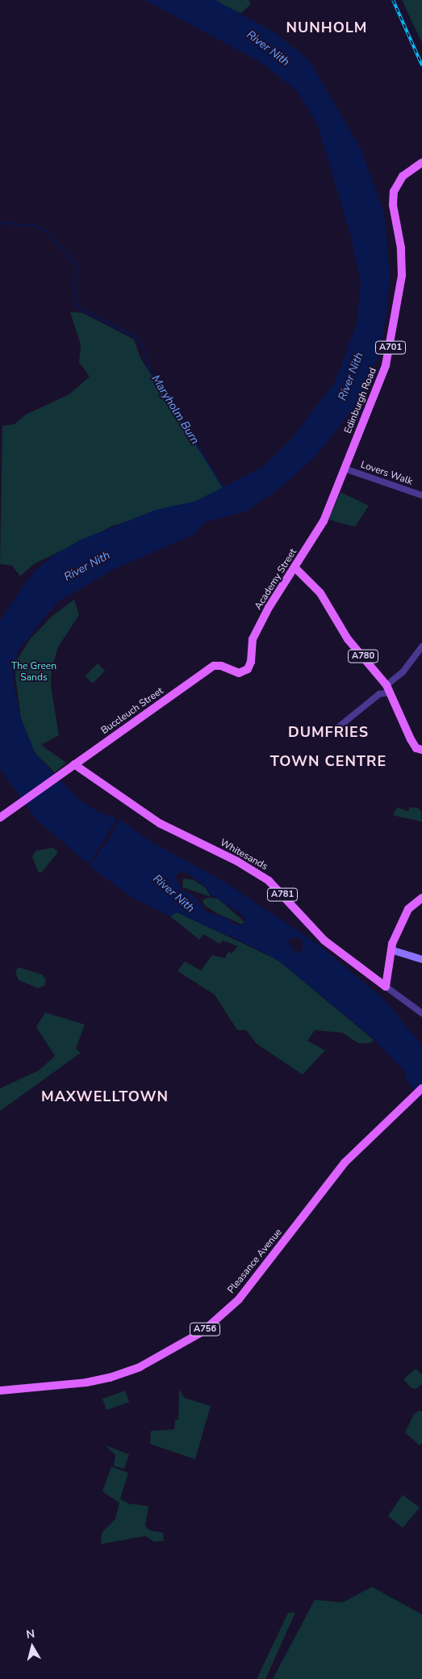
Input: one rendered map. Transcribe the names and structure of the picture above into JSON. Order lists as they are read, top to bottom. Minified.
{"streets":{"main road":["A701","Edinburgh Road","Academy Street","A780","Buccleuch Street","Whitesands","A781","Pleasance Avenue","A756"],"street":["Lovers Walk"]},"crossings":[["Edinburgh Road","Lovers Walk"],["Edinburgh Road","Academy Street"],["Academy Street","A780"],["Academy Street","Buccleuch Street"],["Buccleuch Street","Whitesands"]],"districts":["NUNHOLM","DUMFRIES","TOWN CENTRE","MAXWELLTOWN"],"water":["River Nith","Maryholm Burn"],"parks":["The Green Sands"],"north":"top"}
